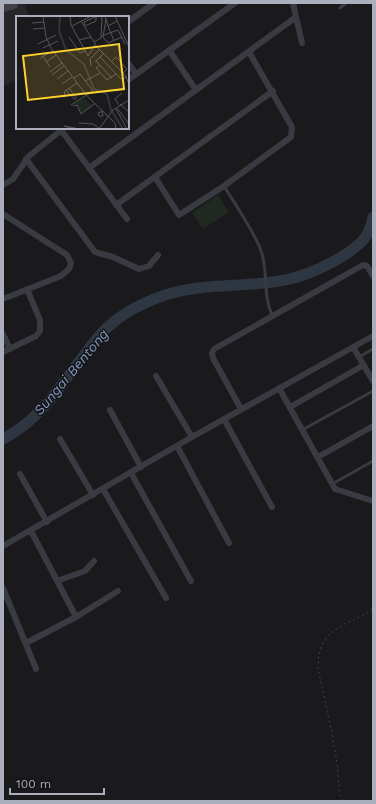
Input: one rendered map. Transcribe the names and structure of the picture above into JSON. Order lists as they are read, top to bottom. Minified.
{"water":["Sungai Bentong"],"scale_bar":"100 m"}
